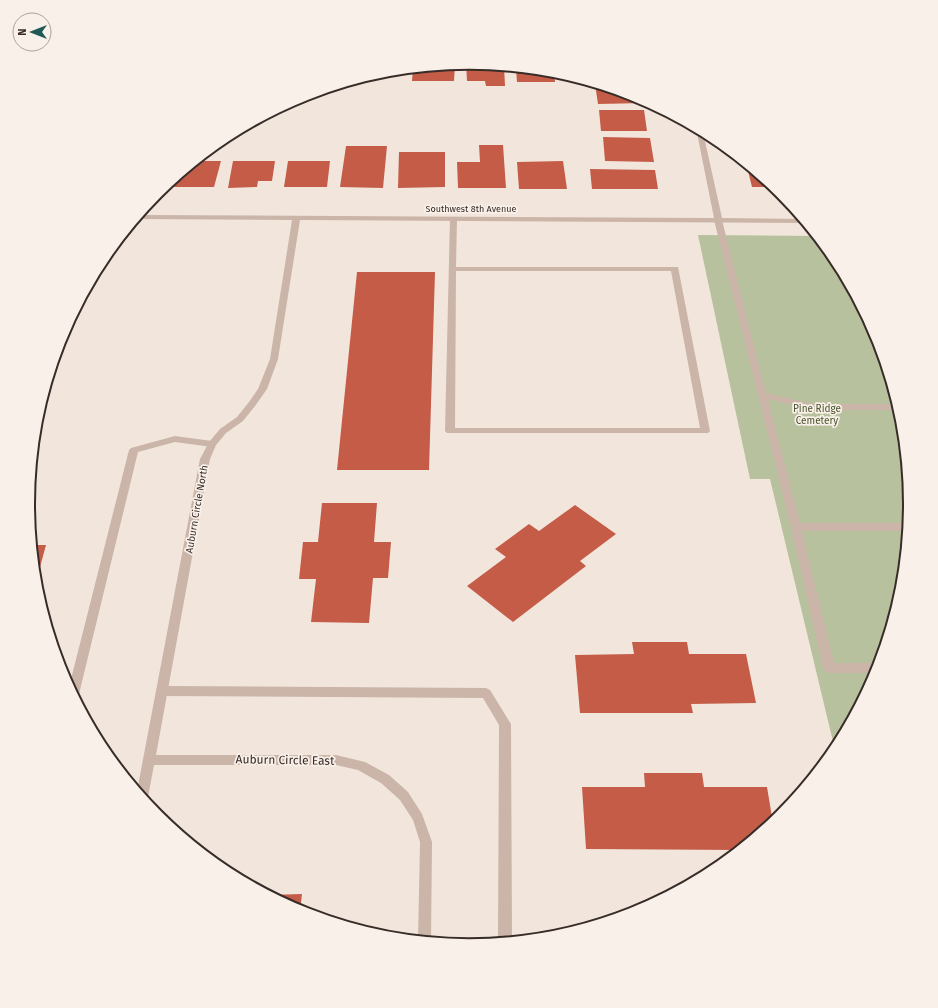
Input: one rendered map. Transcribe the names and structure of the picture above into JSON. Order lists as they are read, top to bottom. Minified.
{"streets":{"street":["Southwest 8th Avenue","Auburn Circle North","Auburn Circle East"]},"crossings":[["Southwest 8th Avenue","Auburn Circle North"],["Auburn Circle North","Auburn Circle East"]],"parks":["Pine Ridge Cemetery"],"north":"left"}
